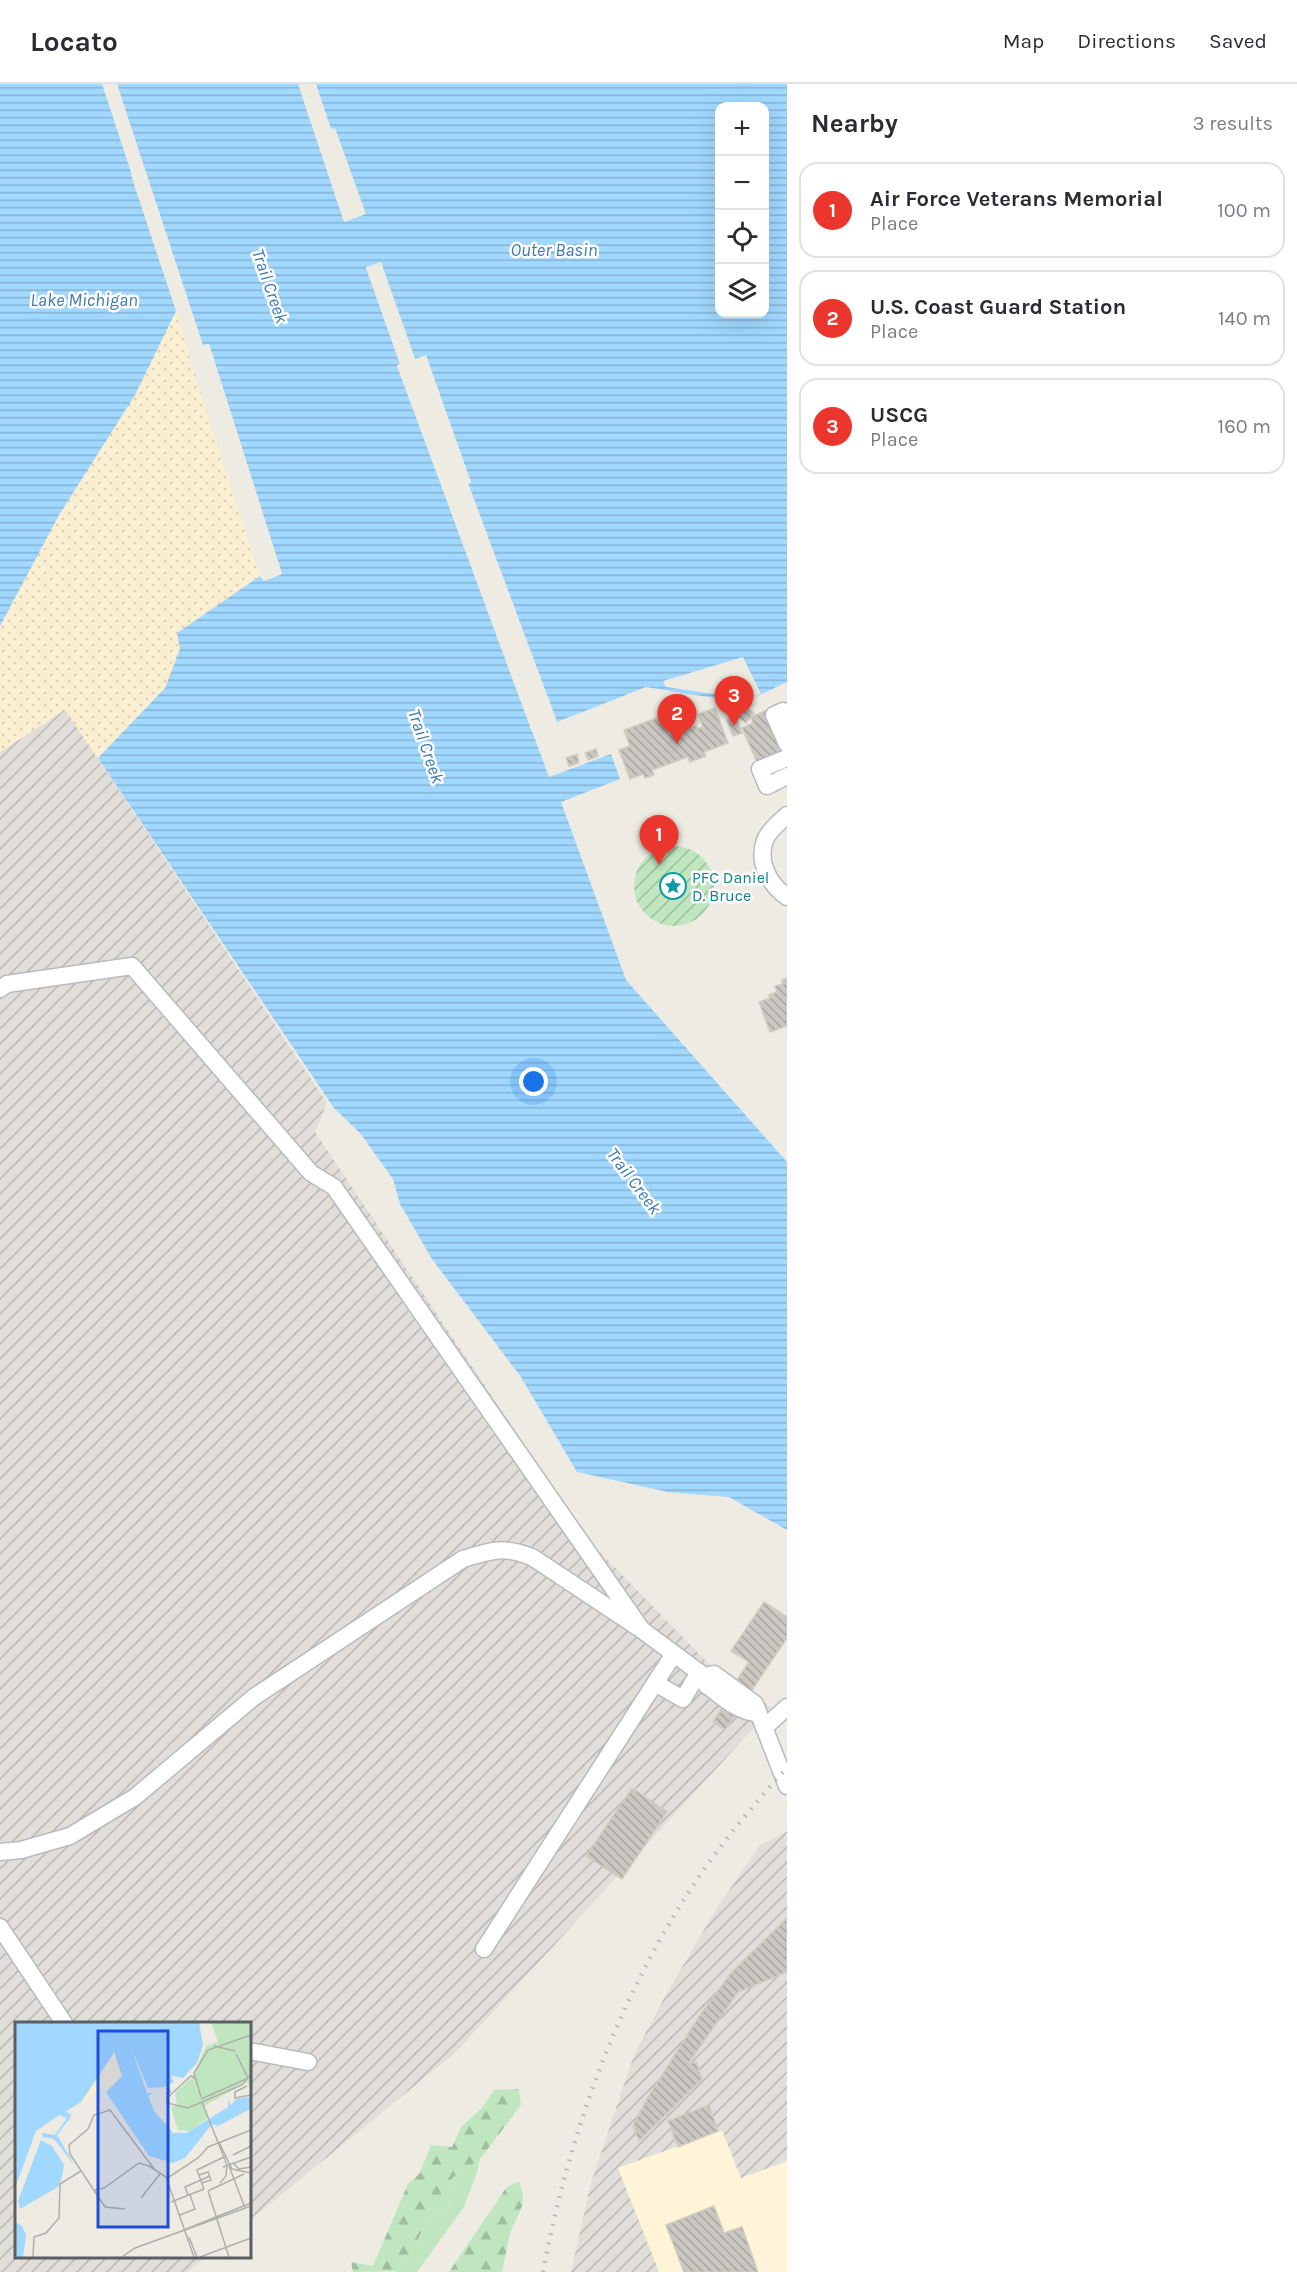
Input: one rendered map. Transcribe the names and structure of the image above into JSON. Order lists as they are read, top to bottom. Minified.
{"water":["Outer Basin","Trail Creek","Lake Michigan"],"places":{"place":["PFC Daniel D. Bruce"]},"page":{"header":"Locato","nav":["Map","Directions","Saved"],"heading":["Nearby","3 results"],"map_buttons":["+","−"],"list":[{"mark":"1","name":"Air Force Veterans Memorial","note":"Place","value":"100 m"},{"mark":"2","name":"U.S. Coast Guard Station","note":"Place","value":"140 m"},{"mark":"3","name":"USCG","note":"Place","value":"160 m"}],"pins":["3","2","1"]}}
